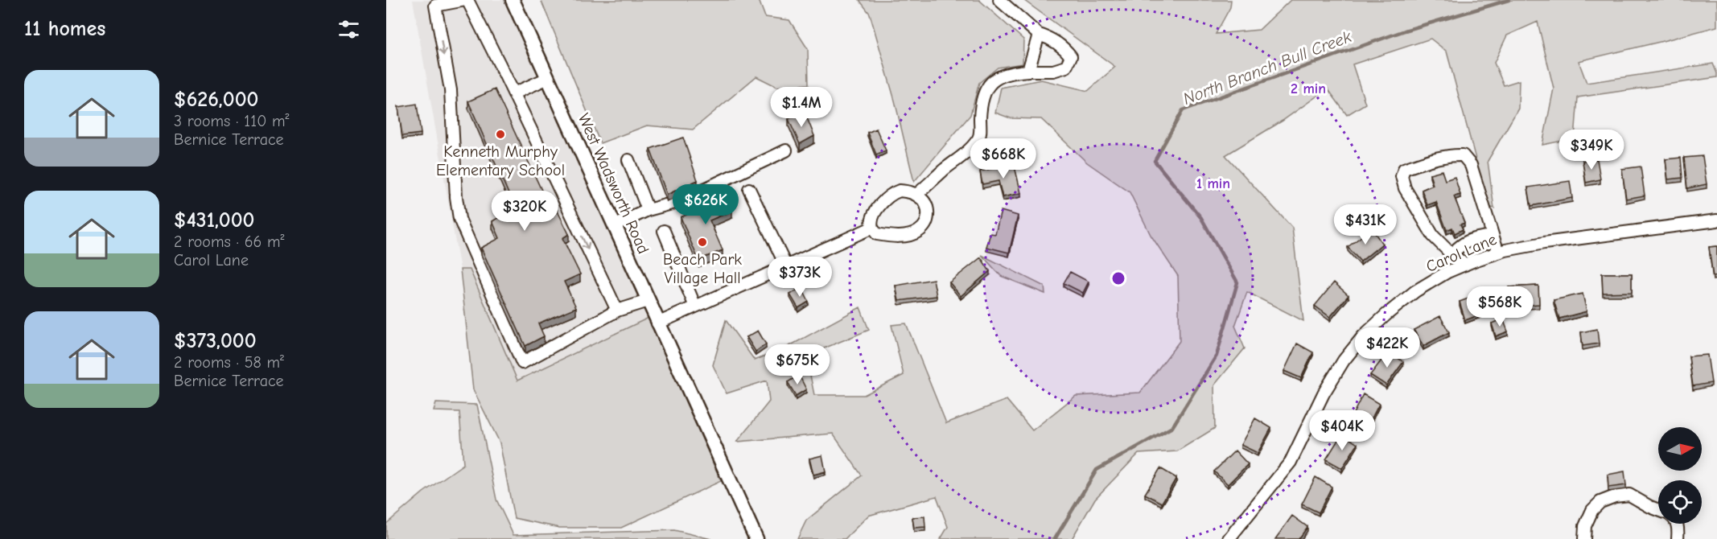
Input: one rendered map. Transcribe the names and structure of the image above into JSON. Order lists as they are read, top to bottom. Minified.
{"streets":{"main road":["West Wadsworth Road"],"street":["Carol Lane"]},"water":["North Branch Bull Creek"],"places":["Kenneth Murphy Elementary School","Beach Park Village Hall"],"north":"right","page":{"heading":"11 homes","list":[{"name":"$626,000","note":"3 rooms · 110 m² · Bernice Terrace"},{"name":"$431,000","note":"2 rooms · 66 m² · Carol Lane"},{"name":"$373,000","note":"2 rooms · 58 m² · Bernice Terrace"}],"price":["$1.4M","$349K","$668K","$626K","$320K","$431K","$373K","$568K","$422K","$675K","$404K"]},"rings":["2 min","1 min"]}
